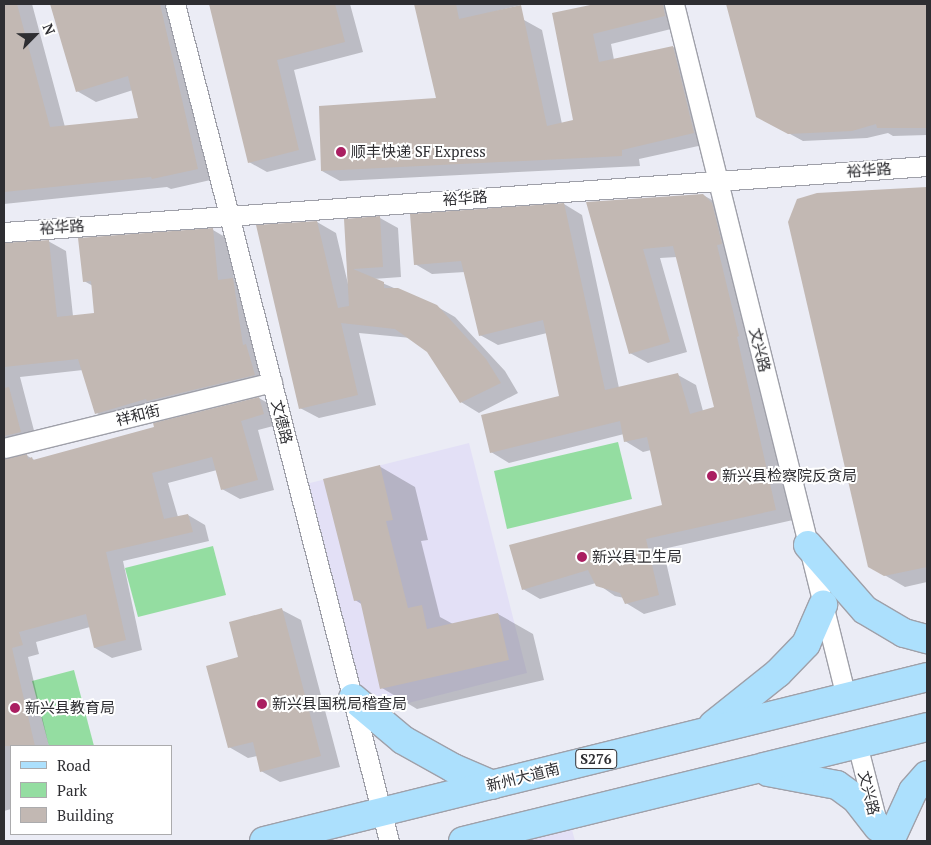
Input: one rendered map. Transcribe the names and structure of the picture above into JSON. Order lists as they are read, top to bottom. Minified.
{"streets":{"main road":["S276","新州大道南"],"street":["裕华路","文兴路","祥和街","文德路"]},"crossings":[["裕华路","文兴路"],["裕华路","文德路"],["文兴路","新州大道南"],["祥和街","文德路"],["文德路","新州大道南"]],"places":["顺丰快递 SF Express","新兴县检察院反贪局","新兴县卫生局","新兴县国税局稽查局","新兴县教育局"],"legend":["Road","Park","Building"],"north":"top right"}
